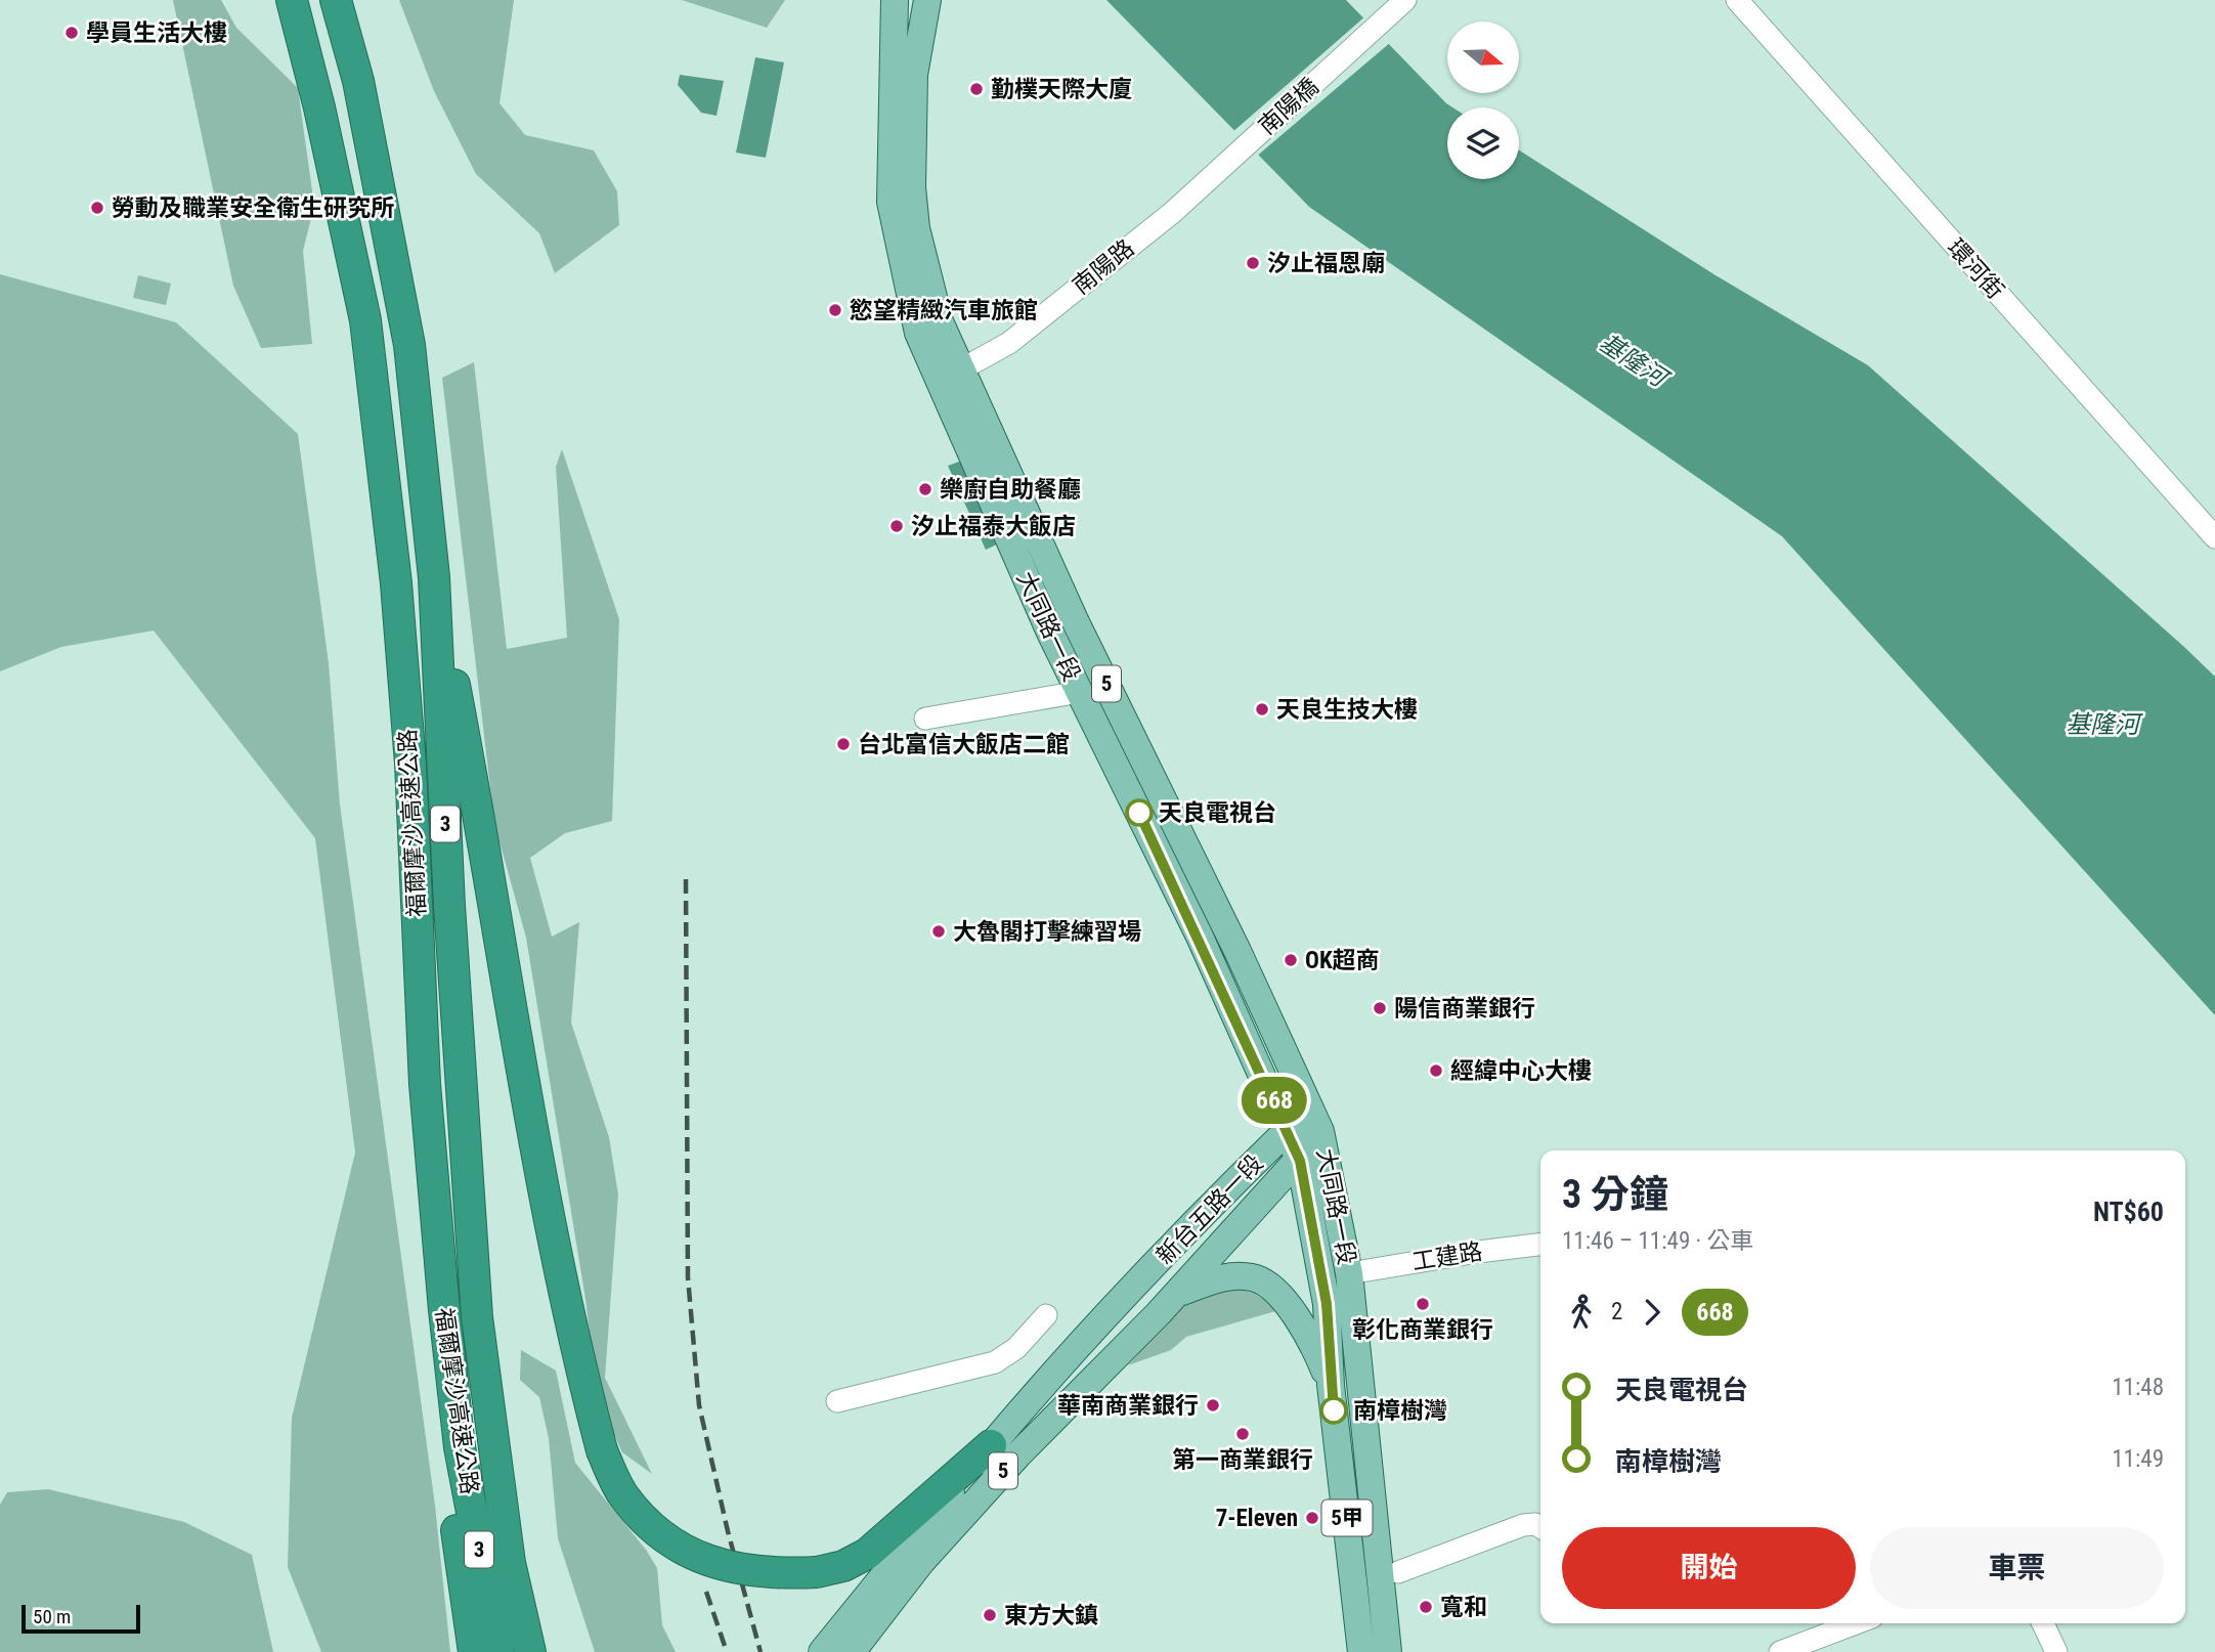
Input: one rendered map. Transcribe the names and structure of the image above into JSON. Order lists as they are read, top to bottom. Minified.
{"streets":{"highway":["福爾摩沙高速公路","3"],"main road":["大同路一段","5","新台五路一段","5甲"],"street":["南陽橋","南陽路","環河街","工建路"]},"crossings":[["南陽橋","南陽路"],["南陽路","大同路一段"],["大同路一段","新台五路一段"],["大同路一段","工建路"]],"water":["基隆河"],"places":["學員生活大樓","勤樸天際大廈","勞動及職業安全衛生研究所","汐止福恩廟","慾望精緻汽車旅館","樂廚自助餐廳","汐止福泰大飯店","天良生技大樓","台北富信大飯店二館","天良電視台","大魯閣打擊練習場","OK超商","陽信商業銀行","經緯中心大樓","彰化商業銀行","華南商業銀行","南樟樹灣","第一商業銀行","7-Eleven","寬和","東方大鎮"],"lines":["bus line 668"],"scale_bar":"50 m","north":"right","page":{"on_map":"668","heading":["3 分鐘","11:46 – 11:49 · 公車","NT$60"],"legs":["2","668"],"list":[{"name":"天良電視台","value":"11:48"},{"name":"南樟樹灣","value":"11:49"}],"buttons":["開始","車票"],"scale":"50 m"}}
